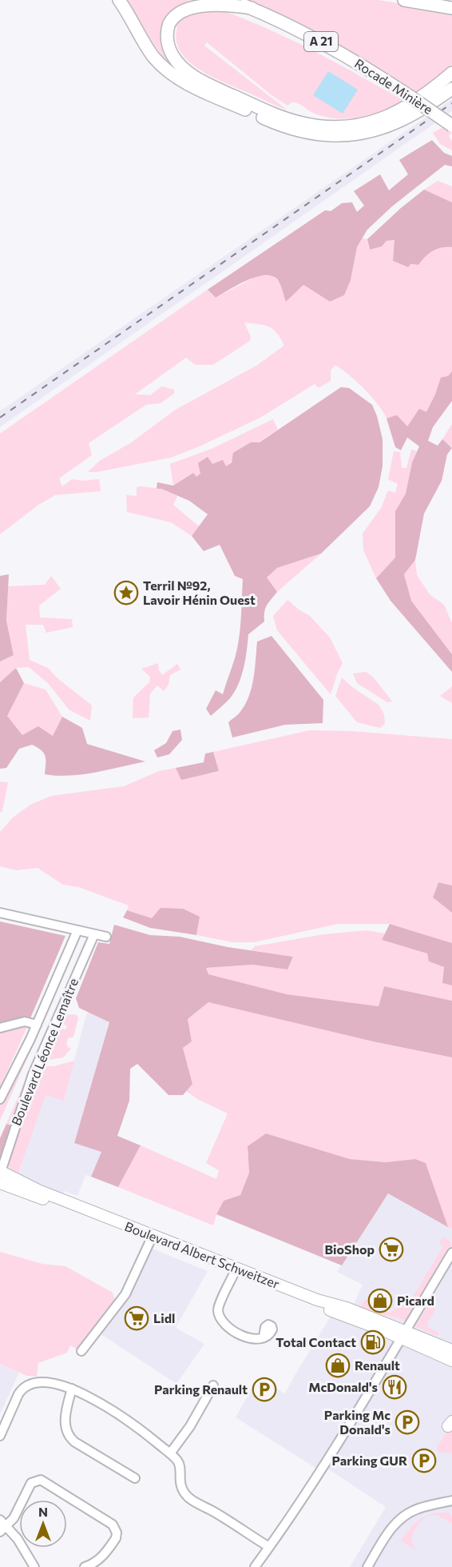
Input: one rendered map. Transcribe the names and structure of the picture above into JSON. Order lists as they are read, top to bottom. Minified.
{"streets":{"highway":["A 21","Rocade Minière"],"main road":["Boulevard Albert Schweitzer"],"street":["Boulevard Léonce Lemaître"]},"crossings":[["Boulevard Léonce Lemaître","Boulevard Albert Schweitzer"]],"places":{"place":["Terril №92, Lavoir Hénin Ouest"],"supermarket":["BioShop","Lidl"],"shop":["Picard","Renault"],"fuel station":["Total Contact"],"restaurant":["McDonald's"],"parking":["Parking Renault","Parking Mc Donald's","Parking GUR"]},"north":"top"}
